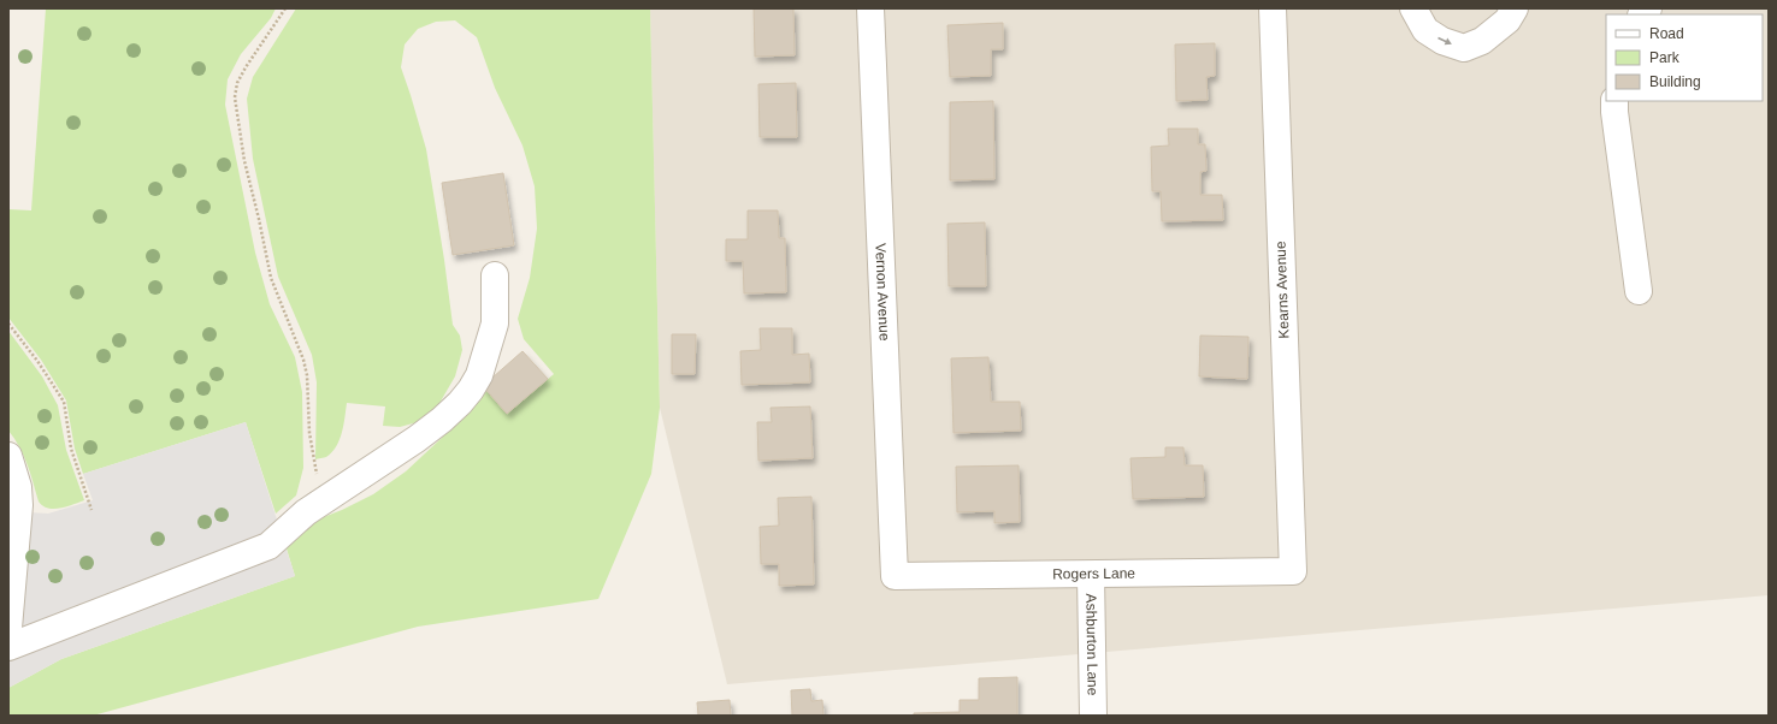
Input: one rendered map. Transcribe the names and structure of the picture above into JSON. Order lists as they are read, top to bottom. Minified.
{"streets":{"street":["Kearns Avenue","Vernon Avenue","Rogers Lane","Ashburton Lane"]},"crossings":[["Kearns Avenue","Rogers Lane"],["Vernon Avenue","Rogers Lane"],["Rogers Lane","Ashburton Lane"]],"legend":["Road","Park","Building"]}
